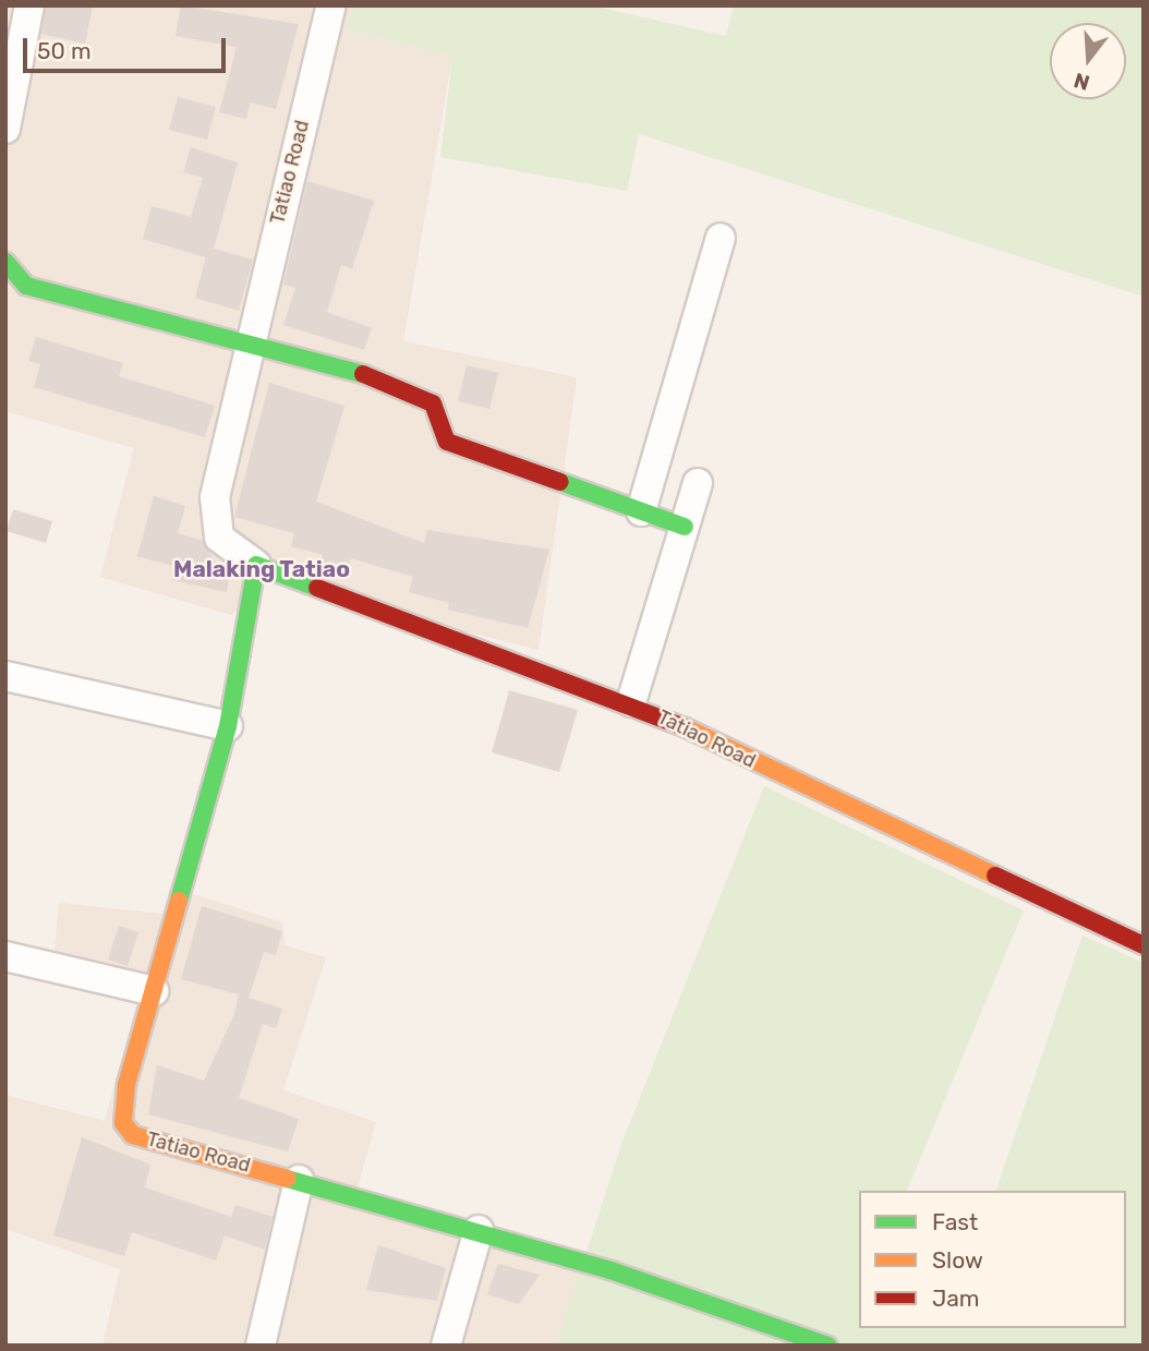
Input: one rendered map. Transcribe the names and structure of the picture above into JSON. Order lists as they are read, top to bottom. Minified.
{"streets":{"street":["Tatiao Road"]},"districts":["Malaking Tatiao"],"legend":["Fast","Slow","Jam"],"scale_bar":"50 m","north":"bottom"}
